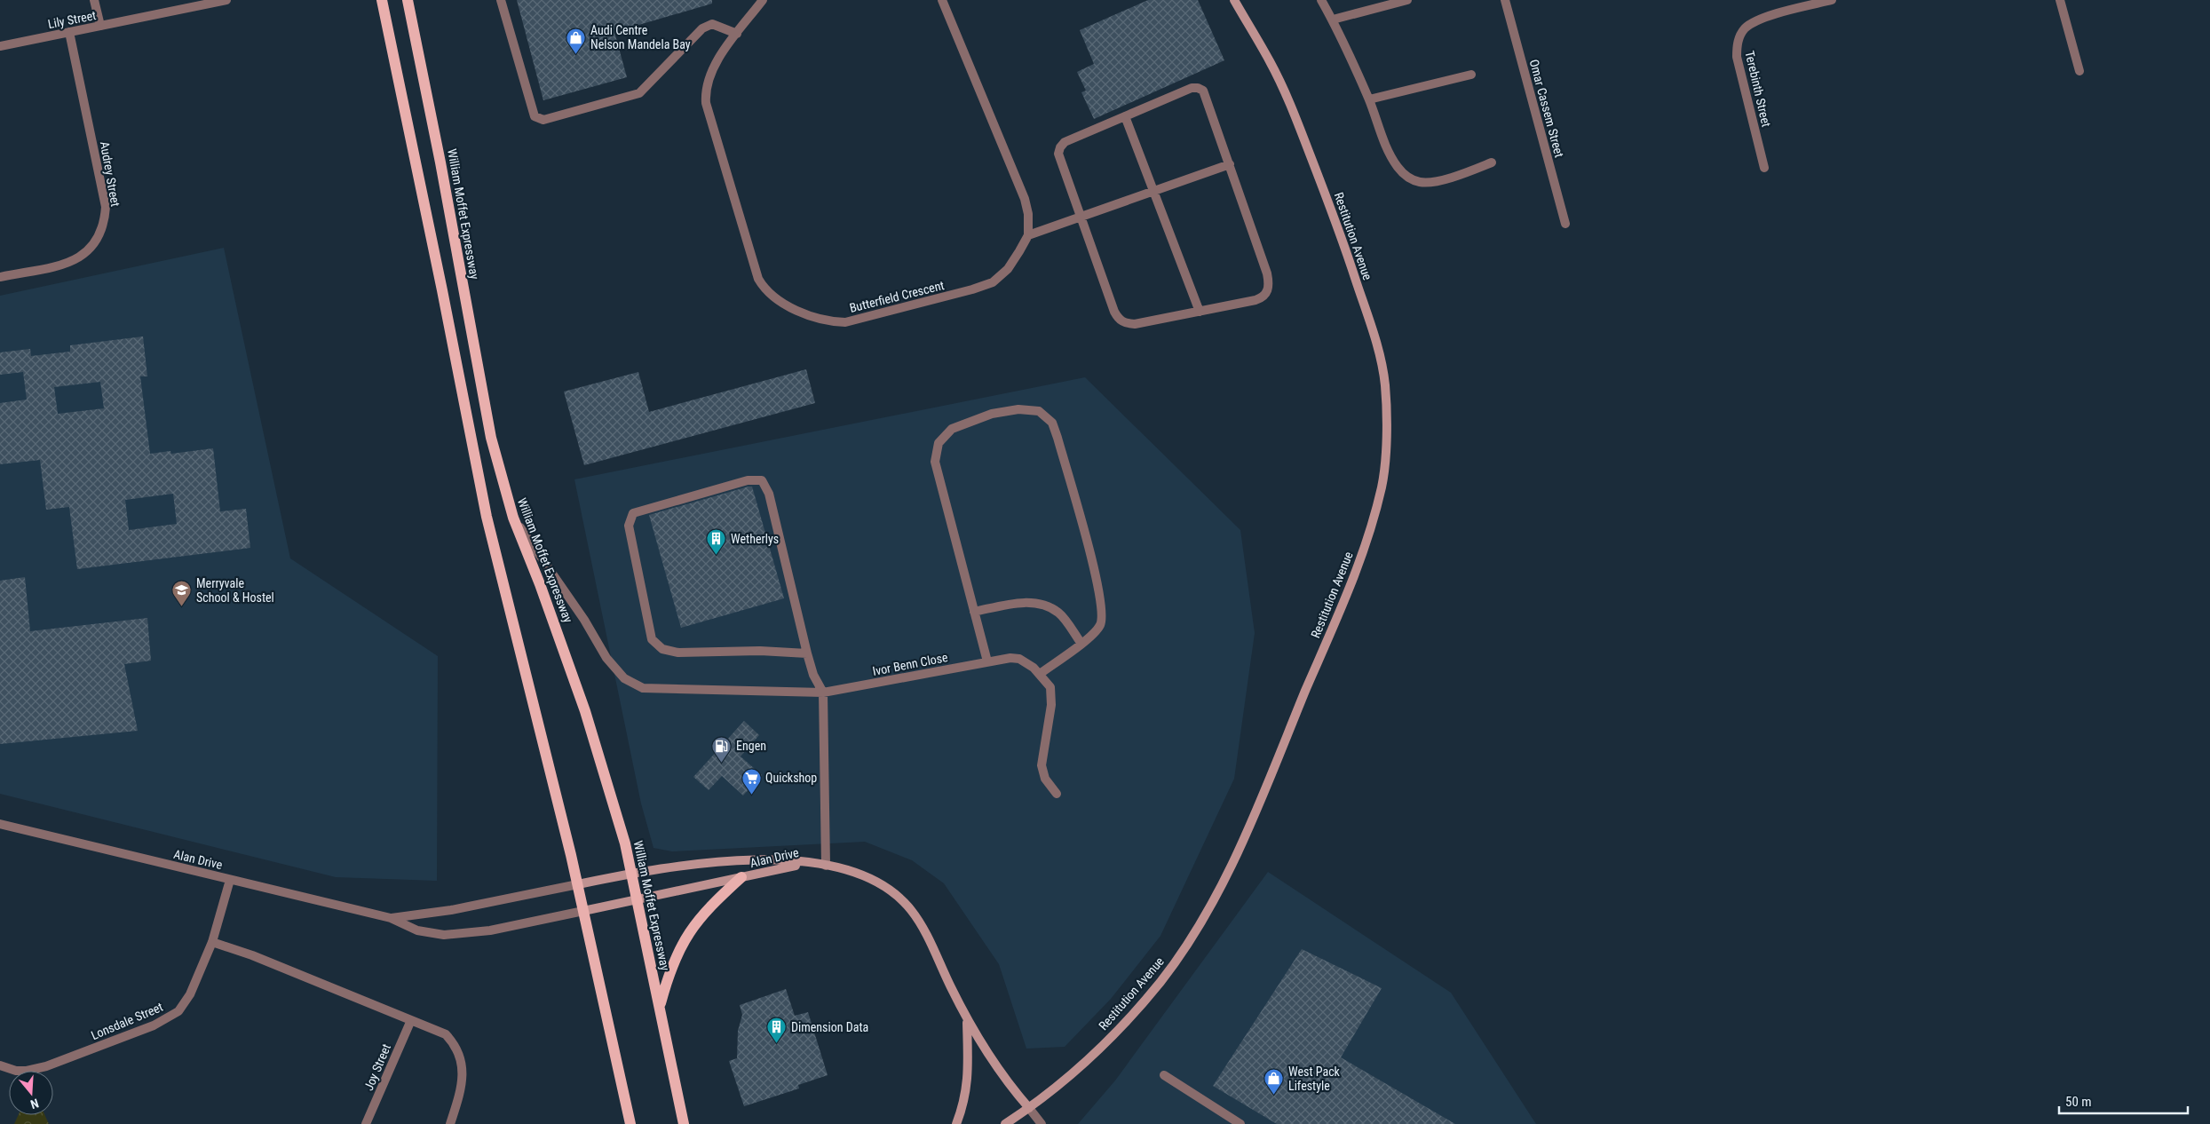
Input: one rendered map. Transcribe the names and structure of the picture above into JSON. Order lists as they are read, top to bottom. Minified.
{"streets":{"main road":["William Moffet Expressway"],"street":["Lily Street","Terebinth Street","Omar Cassem Street","Audrey Street","Restitution Avenue","Butterfield Crescent","Ivor Benn Close","Alan Drive","Lonsdale Street","Joy Street"]},"crossings":[["Lily Street","Audrey Street"],["William Moffet Expressway","Ivor Benn Close"],["William Moffet Expressway","Alan Drive"],["Alan Drive","Lonsdale Street"]],"places":{"shop":["Audi Centre Nelson Mandela Bay","West Pack Lifestyle"],"building":["Wetherlys","Dimension Data"],"school or university":["Merryvale School & Hostel"],"fuel station":["Engen"],"supermarket":["Quickshop"]},"scale_bar":"50 m","north":"bottom"}
